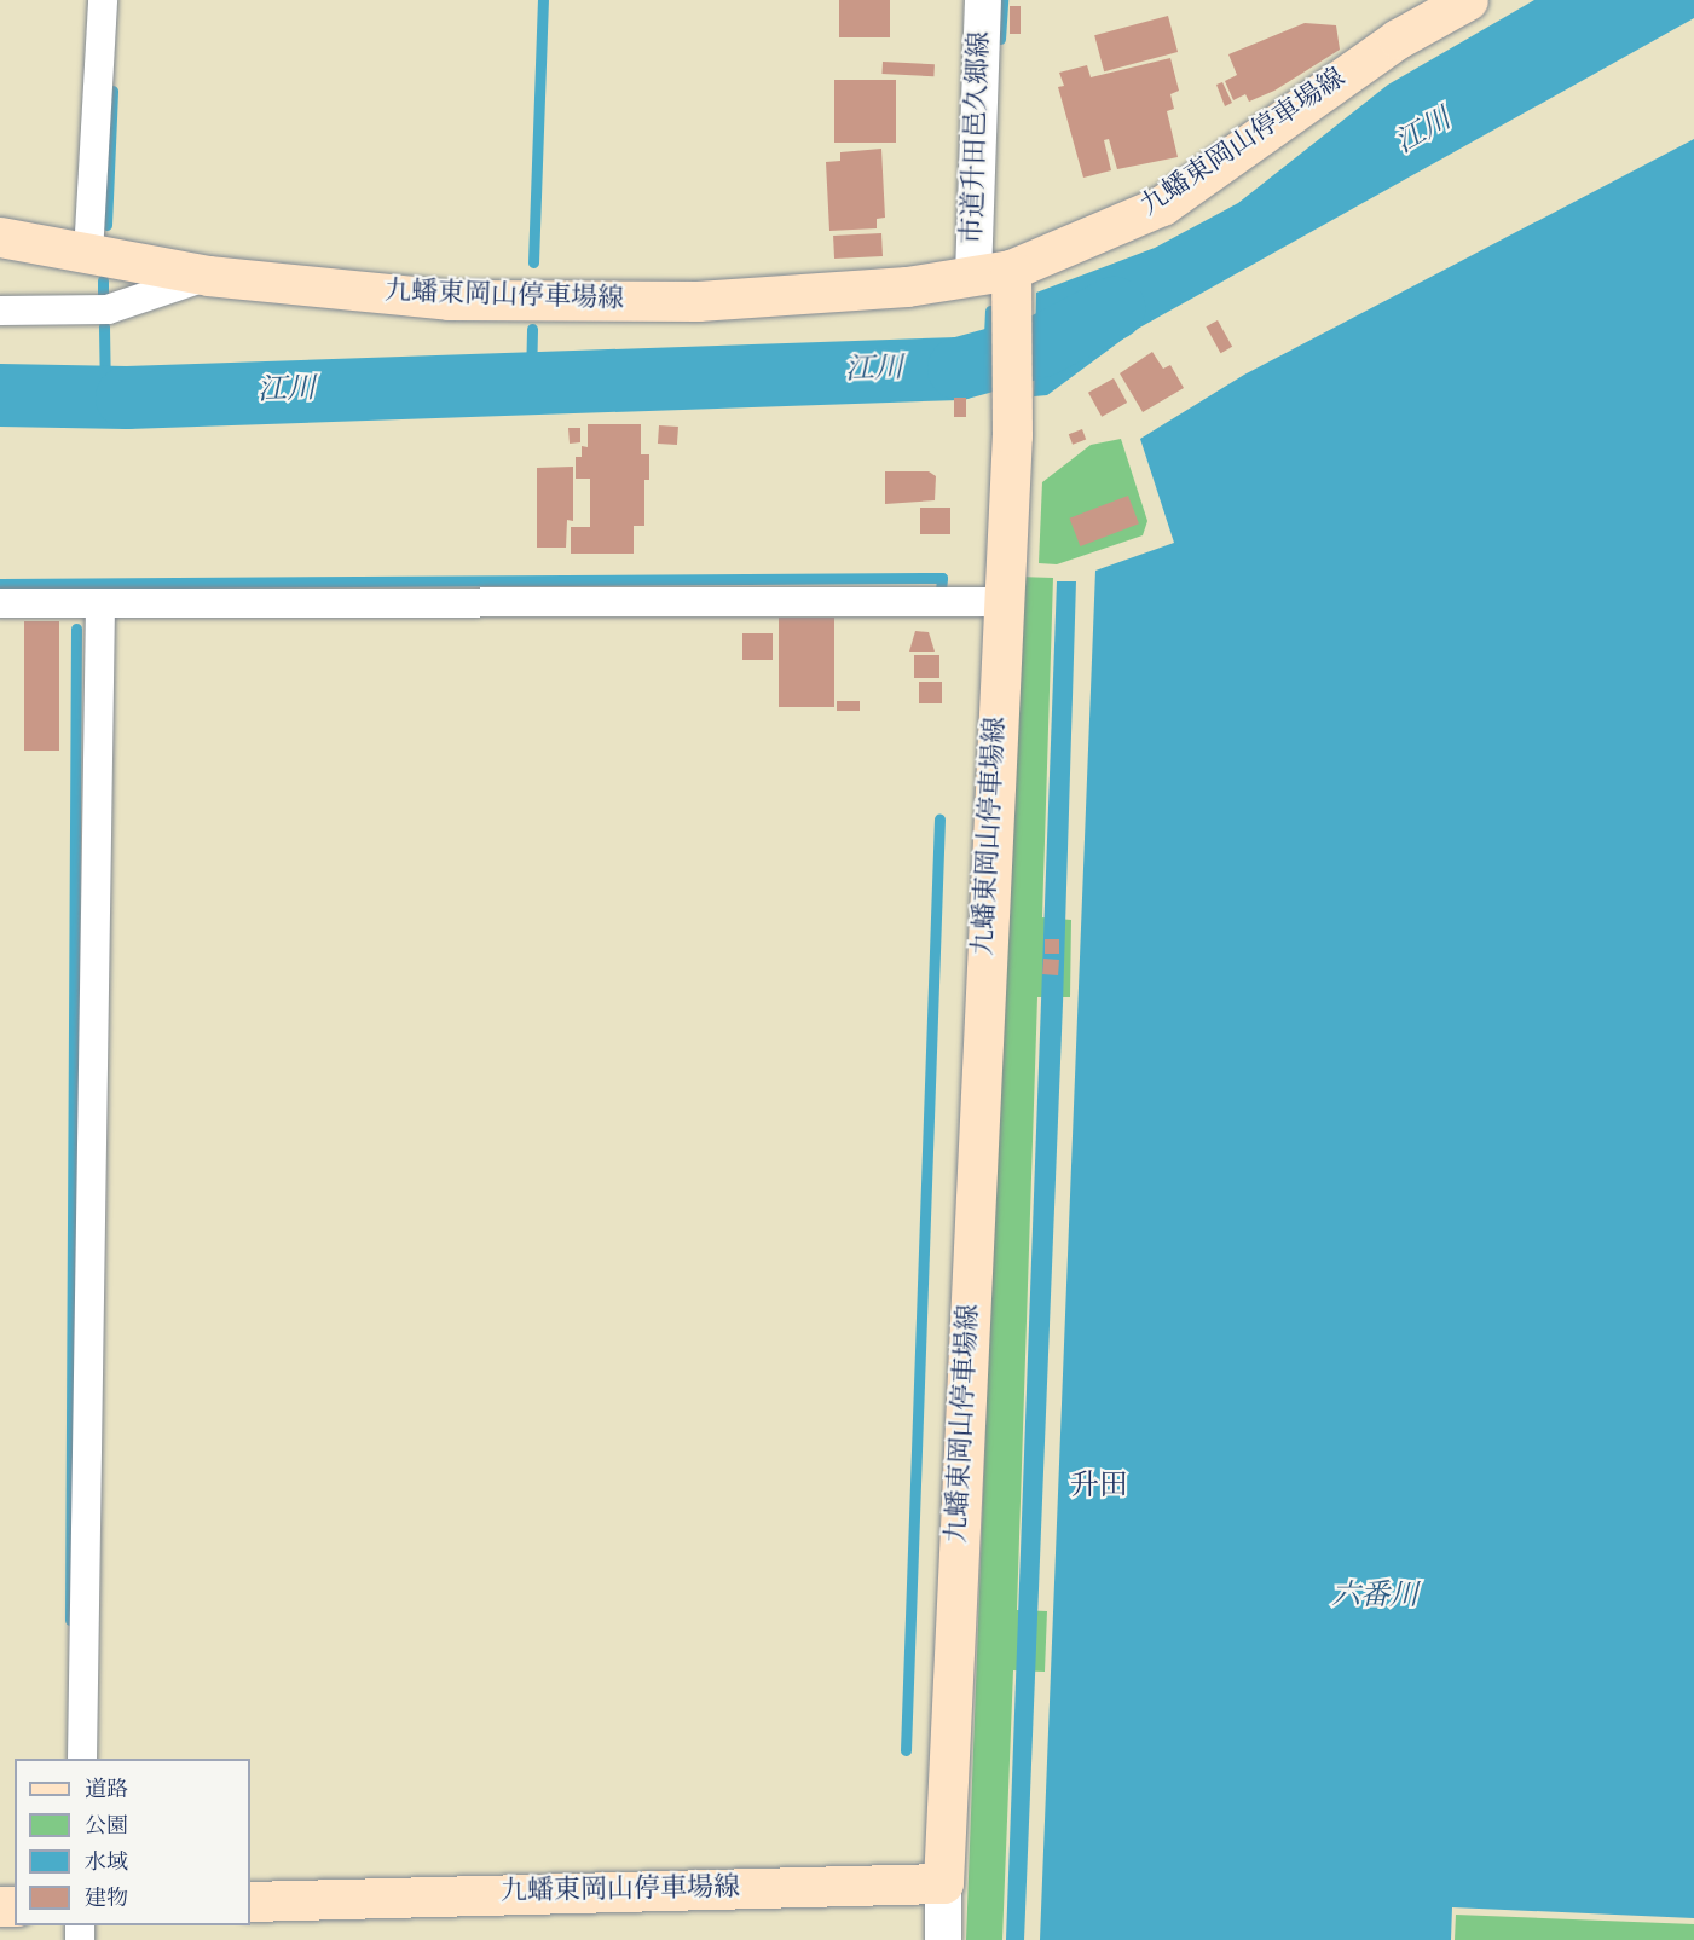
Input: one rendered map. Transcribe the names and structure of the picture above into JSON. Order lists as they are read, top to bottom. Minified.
{"streets":{"main road":["九蟠東岡山停車場線"],"street":["市道升田邑久郷線"]},"crossings":[["市道升田邑久郷線","九蟠東岡山停車場線"]],"districts":["升田"],"water":["江川","六番川"],"legend":["道路","公園","水域","建物"]}
